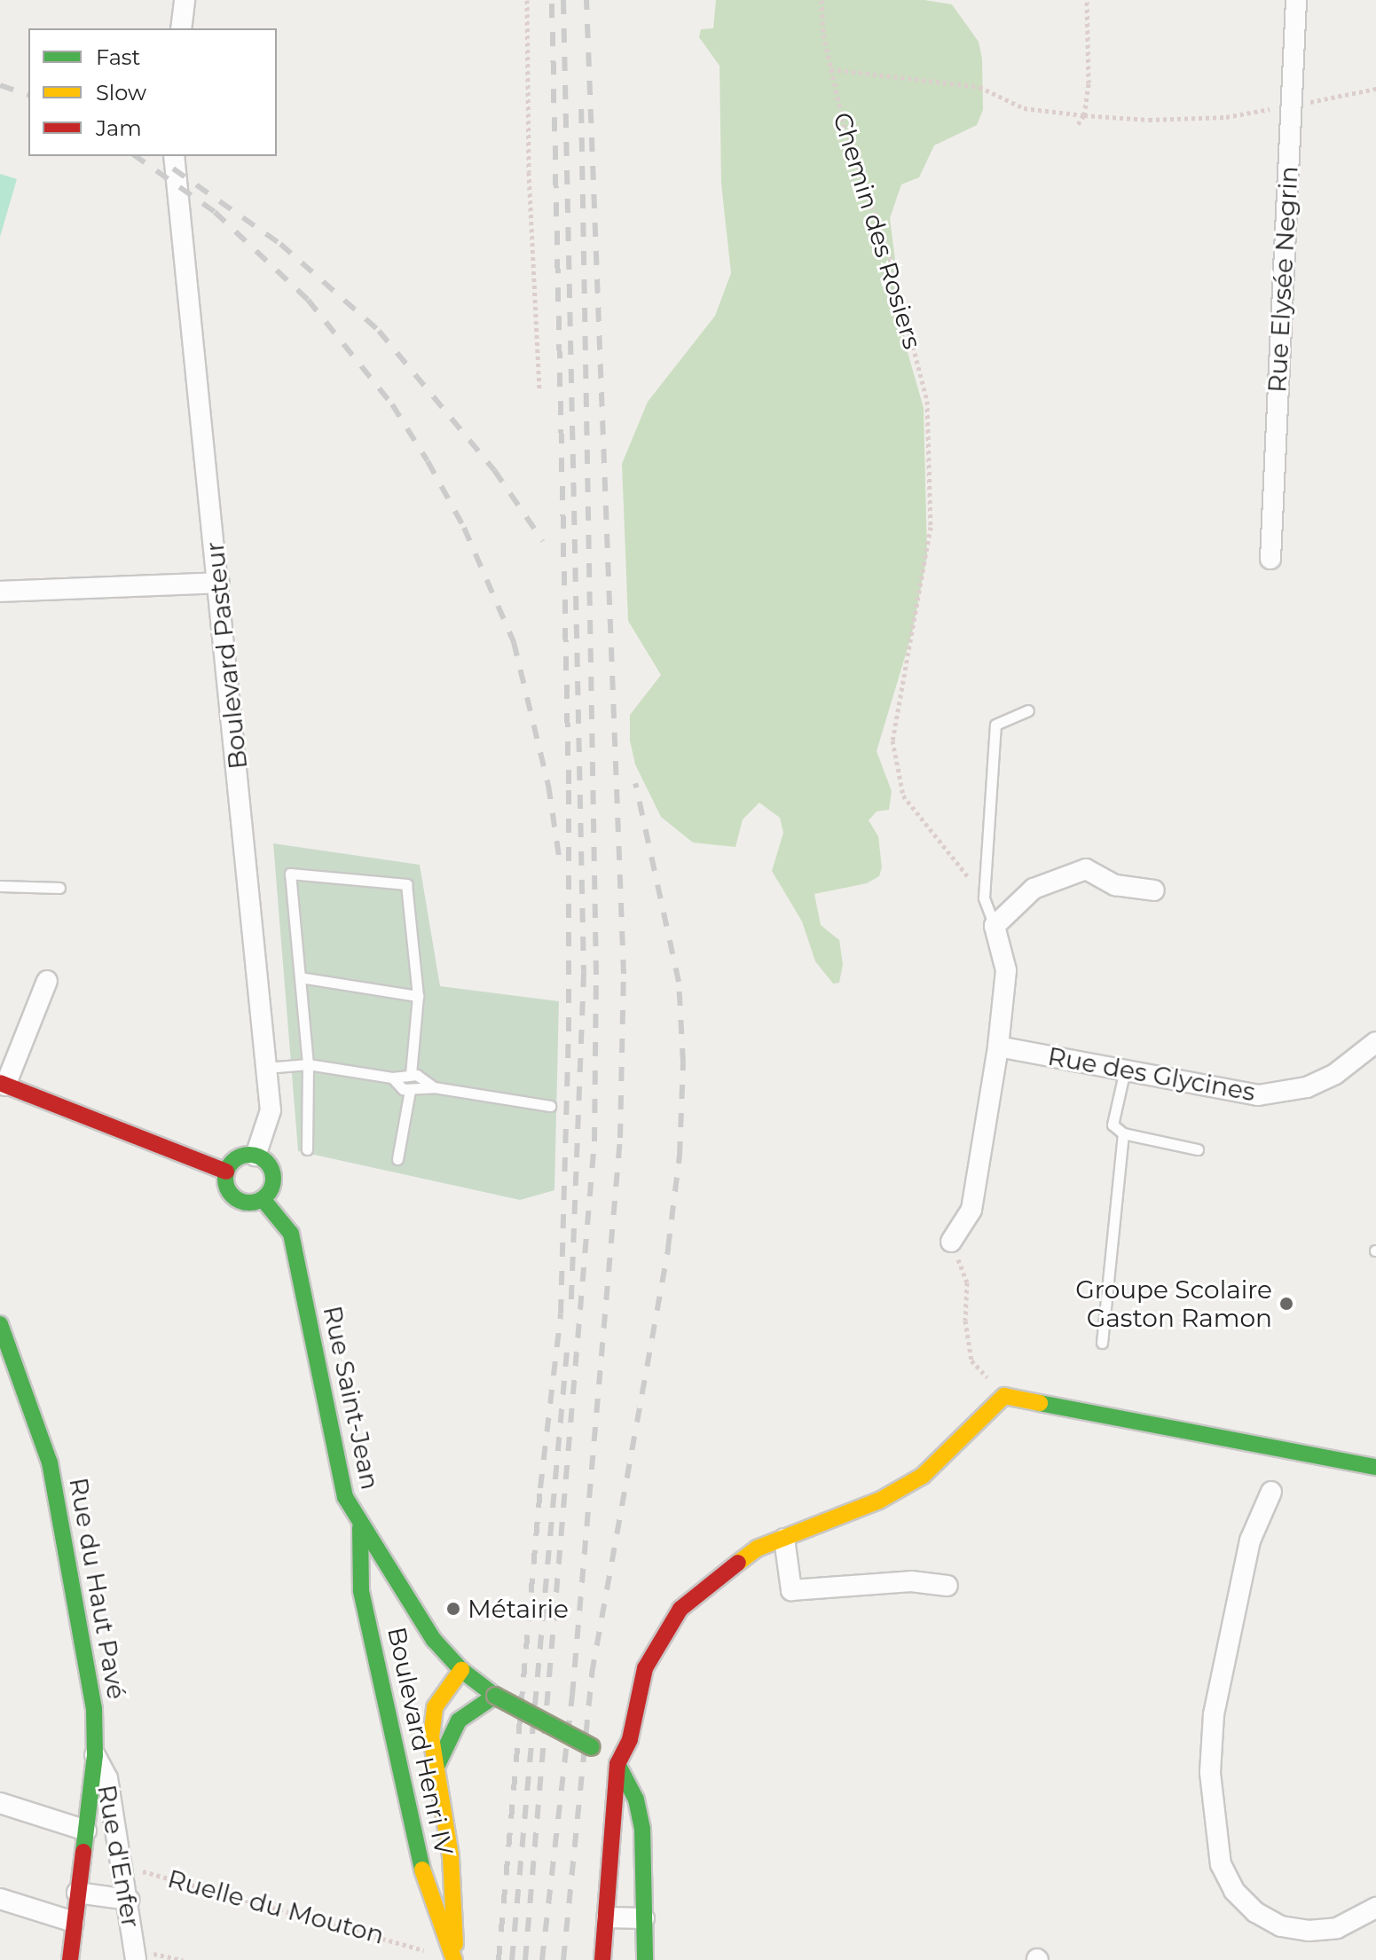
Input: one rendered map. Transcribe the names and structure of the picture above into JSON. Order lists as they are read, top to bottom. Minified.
{"streets":{"street":["Rue Elysée Negrin","Boulevard Pasteur","Rue des Glycines","Rue Saint-Jean","Rue du Haut Pavé","Boulevard Henri IV","Rue d'Enfer"],"path":["Chemin des Rosiers","Ruelle du Mouton"]},"crossings":[["Boulevard Pasteur","Rue Saint-Jean"],["Rue Saint-Jean","Boulevard Henri IV"],["Rue du Haut Pavé","Rue d'Enfer"]],"places":["Groupe Scolaire Gaston Ramon","Métairie"],"legend":["Fast","Slow","Jam"]}
